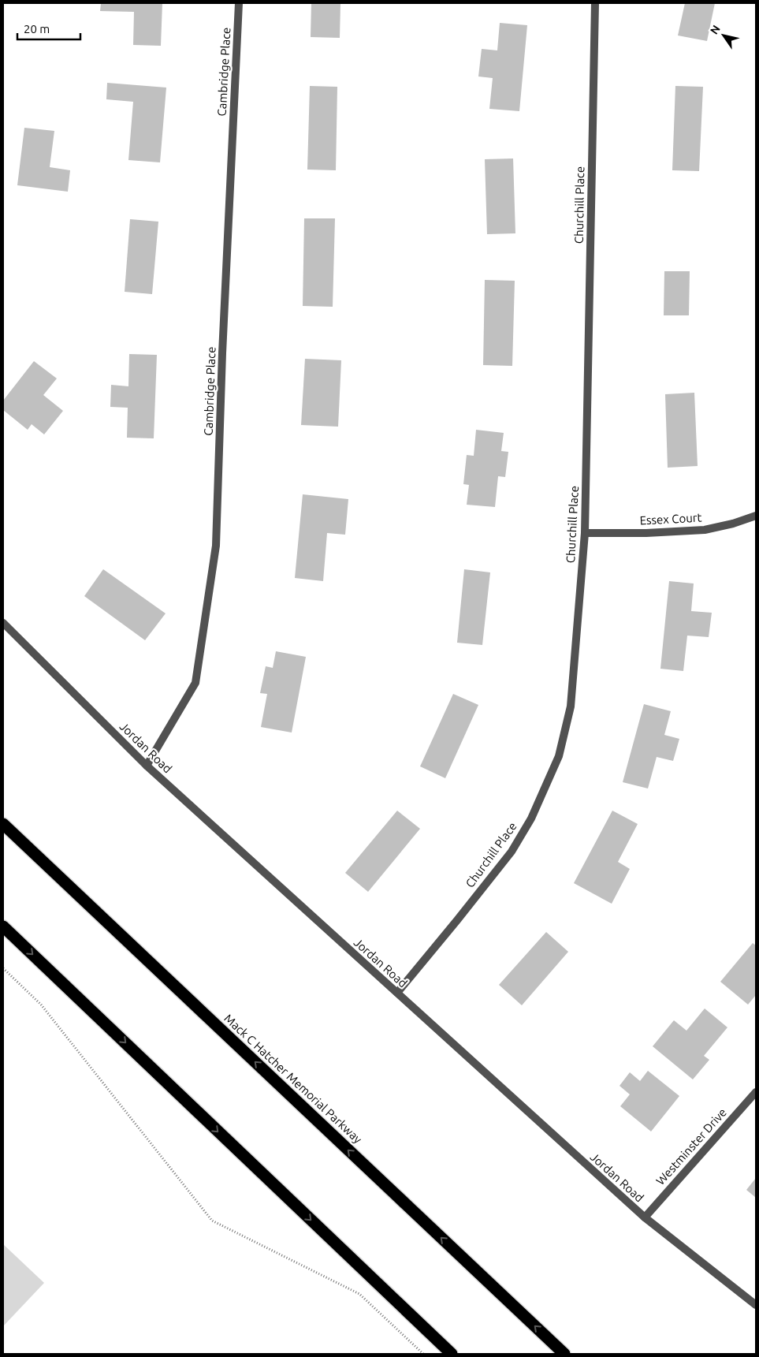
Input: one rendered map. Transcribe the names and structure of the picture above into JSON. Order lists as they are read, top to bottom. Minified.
{"streets":{"highway":["Mack C Hatcher Memorial Parkway"],"street":["Cambridge Place","Churchill Place","Essex Court","Jordan Road","Westminster Drive"]},"crossings":[["Cambridge Place","Jordan Road"],["Churchill Place","Essex Court"],["Churchill Place","Jordan Road"],["Jordan Road","Westminster Drive"]],"scale_bar":"20 m","north":"top left"}
